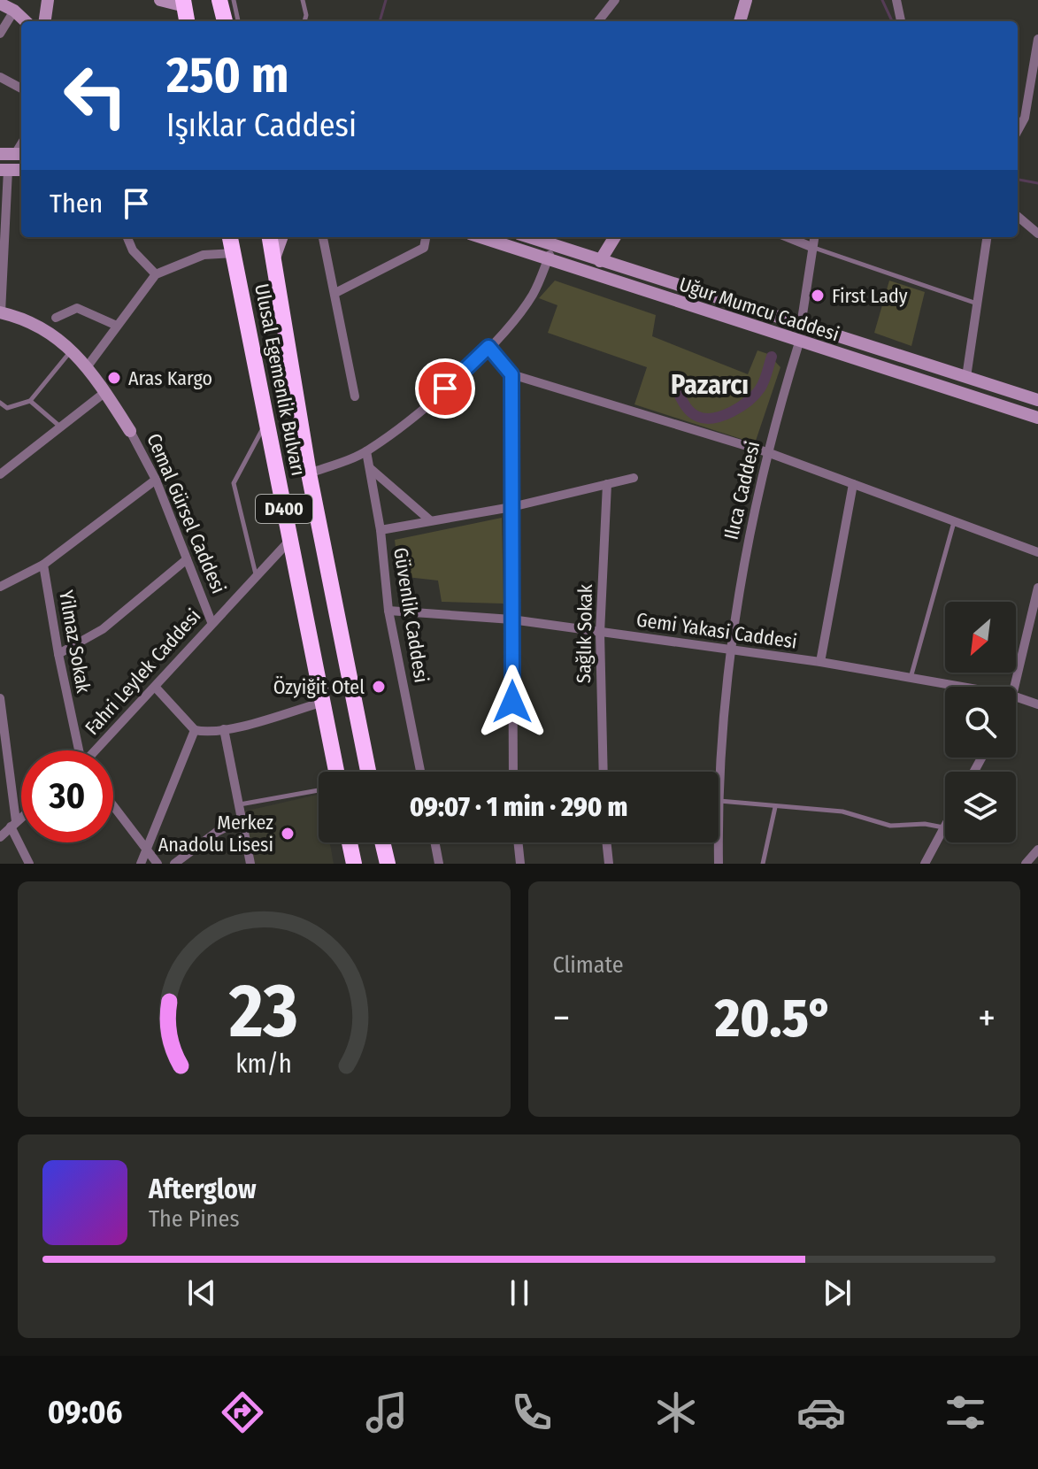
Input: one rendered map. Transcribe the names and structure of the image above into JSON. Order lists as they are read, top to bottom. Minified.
{"streets":{"highway":["Ulusal Egemenlik Bulvarı","D400"],"main road":["Uğur Mumcu Caddesi","Cemal Gürsel Caddesi"],"street":["Ilıca Caddesi","Güvenlik Caddesi","Gemi Yakasi Caddesi","Sağlık Sokak","Yilmaz Sokak","Fahri Leylek Caddesi"]},"crossings":[["Uğur Mumcu Caddesi","Ilıca Caddesi"],["Ulusal Egemenlik Bulvarı","Fahri Leylek Caddesi"],["Ilıca Caddesi","Gemi Yakasi Caddesi"],["Cemal Gürsel Caddesi","Fahri Leylek Caddesi"],["Güvenlik Caddesi","Gemi Yakasi Caddesi"],["Gemi Yakasi Caddesi","Sağlık Sokak"]],"districts":["Pazarcı"],"places":["First Lady","Aras Kargo","Özyiğit Otel","Merkez Anadolu Lisesi"],"north":"bottom left","page":{"turn":["250 m","Işıklar Caddesi"],"then":"Then","limit":"30","trip":"09:07 · 1 min · 290 m","tile":"Climate","heat":["−","20.5°","+"],"song":["Afterglow","The Pines"],"tabs":"09:06","gauge":["23","km/h"]}}
